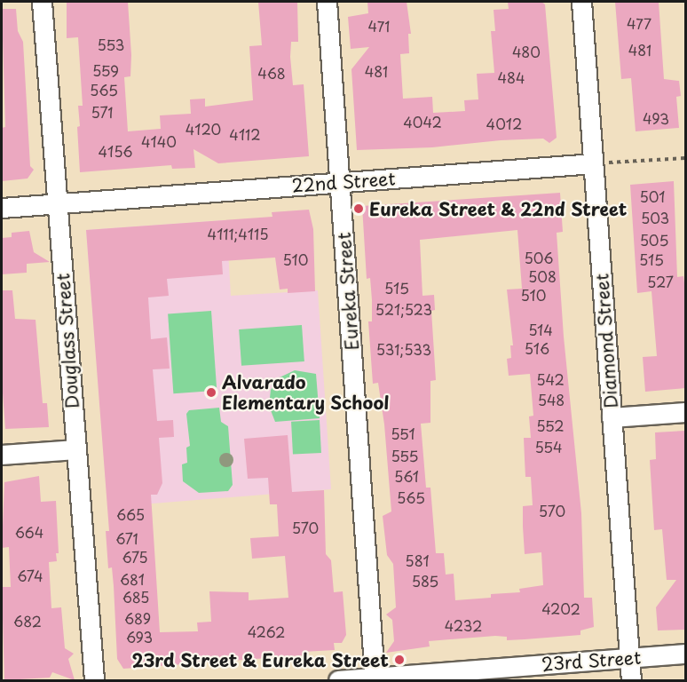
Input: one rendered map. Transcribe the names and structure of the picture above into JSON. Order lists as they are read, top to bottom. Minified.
{"streets":{"street":["22nd Street","Eureka Street","Douglass Street","Diamond Street","23rd Street"]},"crossings":[["22nd Street","Eureka Street"],["22nd Street","Douglass Street"],["22nd Street","Diamond Street"],["Eureka Street","23rd Street"],["Diamond Street","23rd Street"]],"places":["Eureka Street & 22nd Street","Alvarado Elementary School","23rd Street & Eureka Street"],"house_numbers":["477","471","553","481","480","559","481","468","484","565","571","493","4042","4012","4120","4112","4140","4156","501","503","4111;4115","505","506","510","515","508","527","515","510","521;523","514","516","531;533","542","548","552","551","554","555","561","565","570","665","570","664","671","675","581","674","681","585","685","4202","689","682","4232","4262","693"]}
